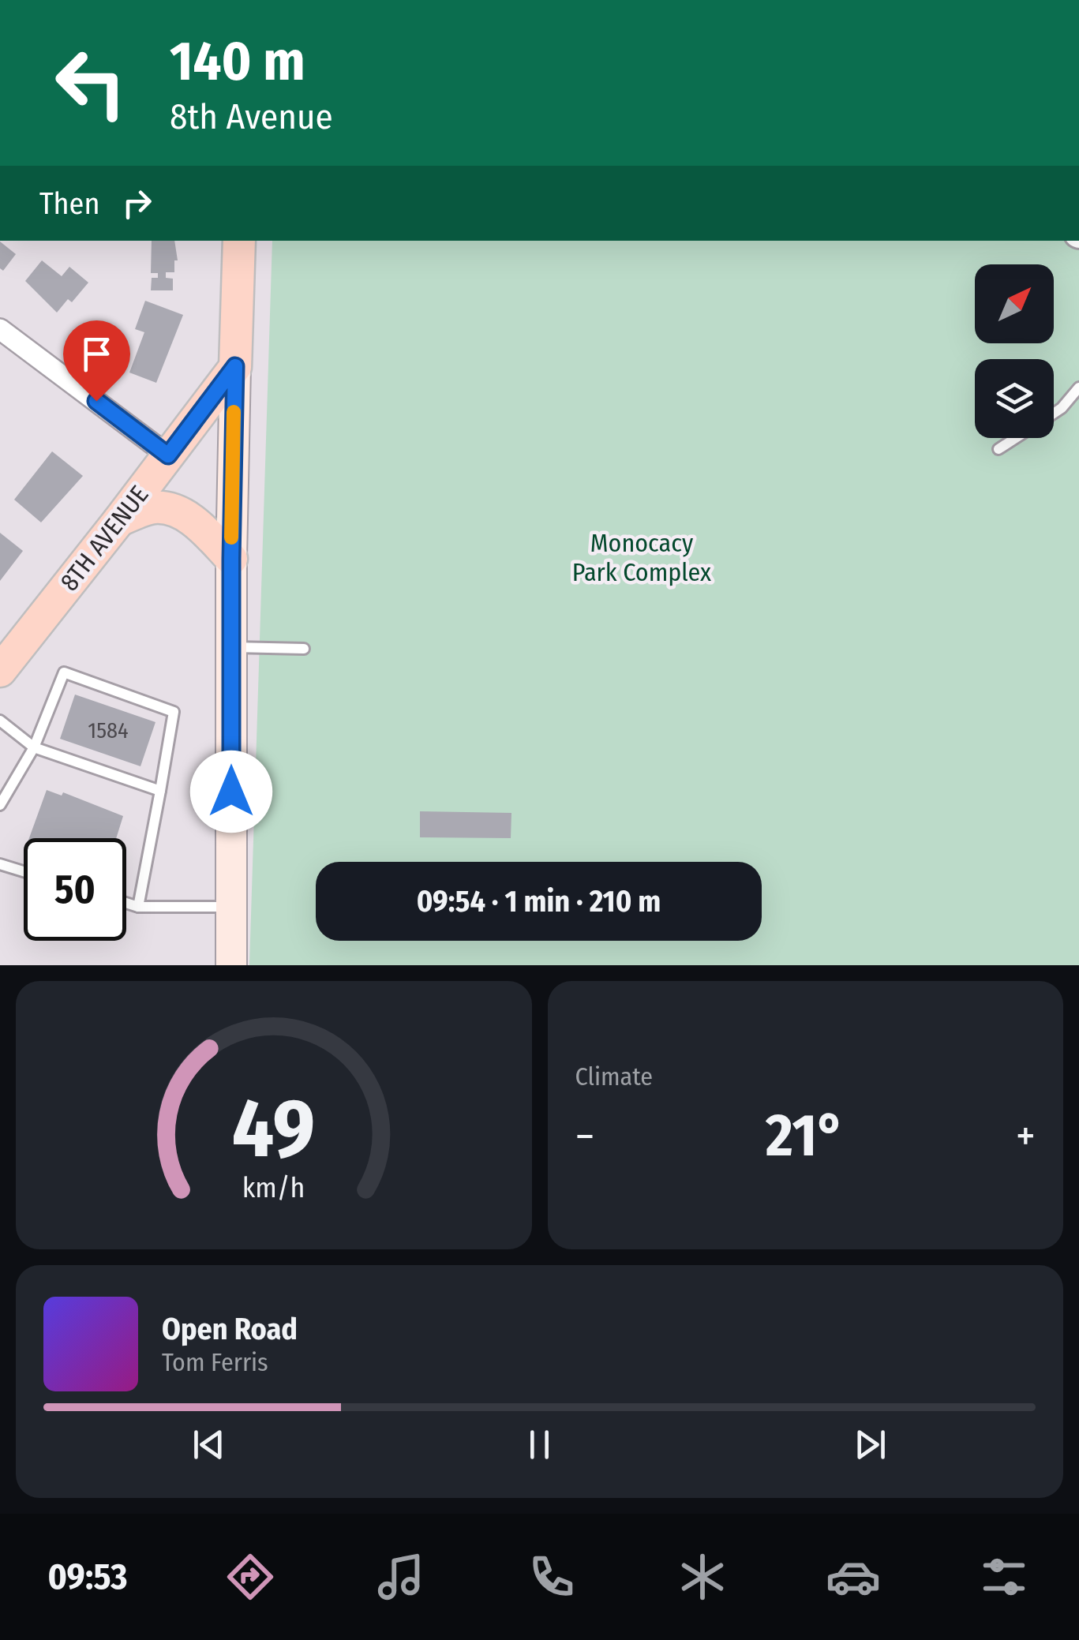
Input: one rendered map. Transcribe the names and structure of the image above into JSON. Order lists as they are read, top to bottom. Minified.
{"streets":{"main road":["8TH AVENUE"]},"parks":["Monocacy Park Complex"],"house_numbers":["1584"],"north":"top right","page":{"turn":["140 m","8th Avenue"],"then":"Then","limit":"50","trip":"09:54 · 1 min · 210 m","tile":"Climate","heat":["−","21°","+"],"song":["Open Road","Tom Ferris"],"tabs":"09:53","gauge":["49","km/h"]}}
